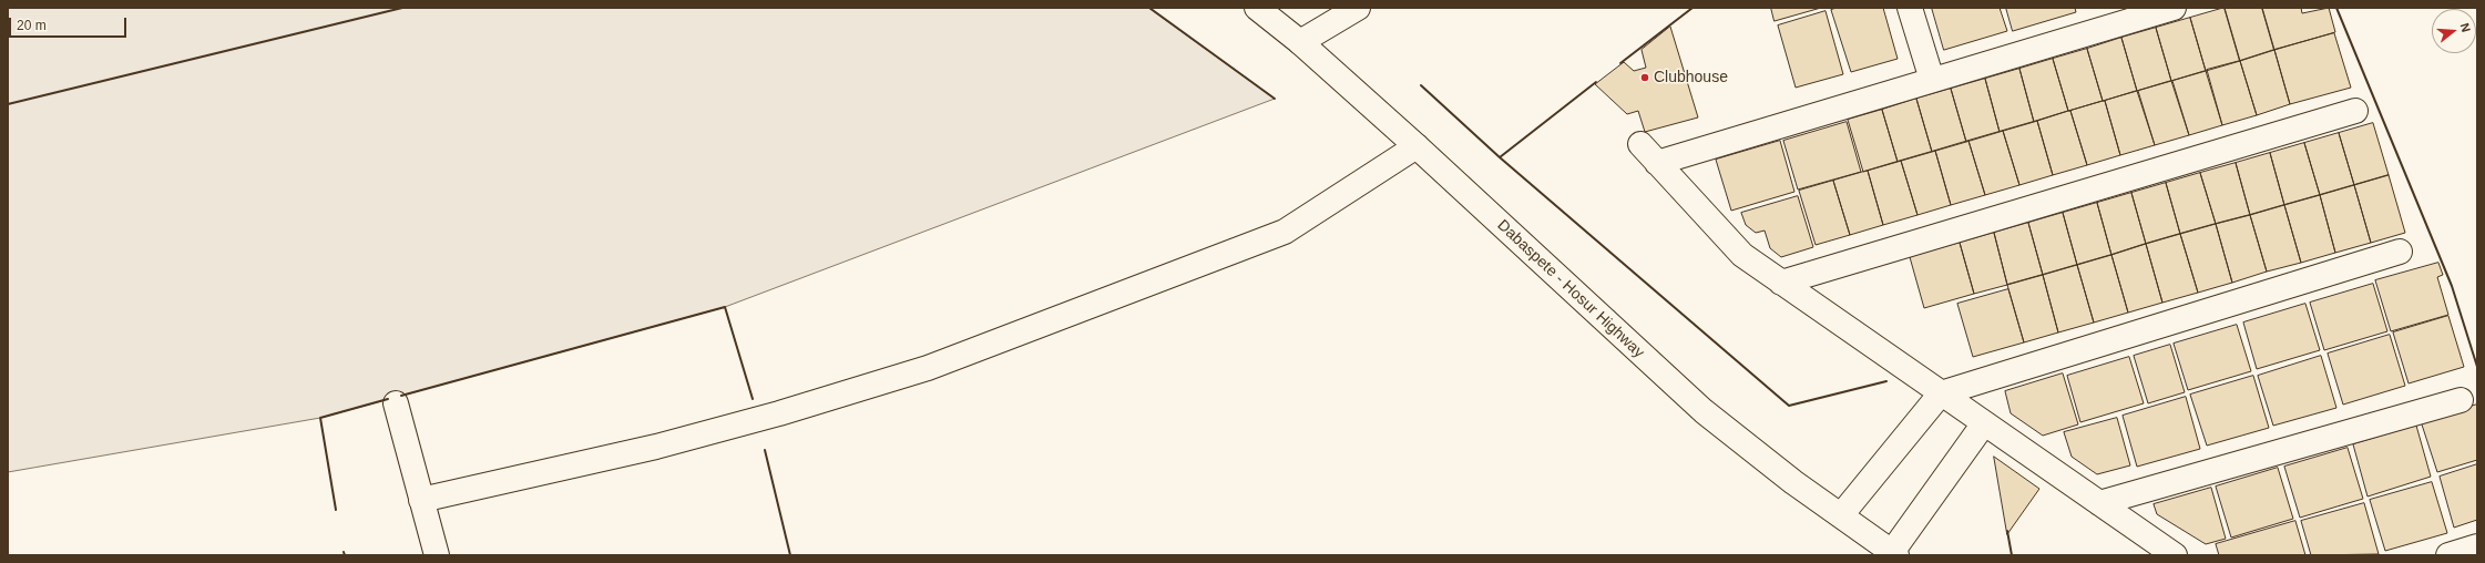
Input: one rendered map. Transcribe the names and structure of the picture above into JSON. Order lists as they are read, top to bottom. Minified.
{"streets":{"main road":["Dabaspete - Hosur Highway"]},"places":["Clubhouse"],"scale_bar":"20 m","north":"right"}
